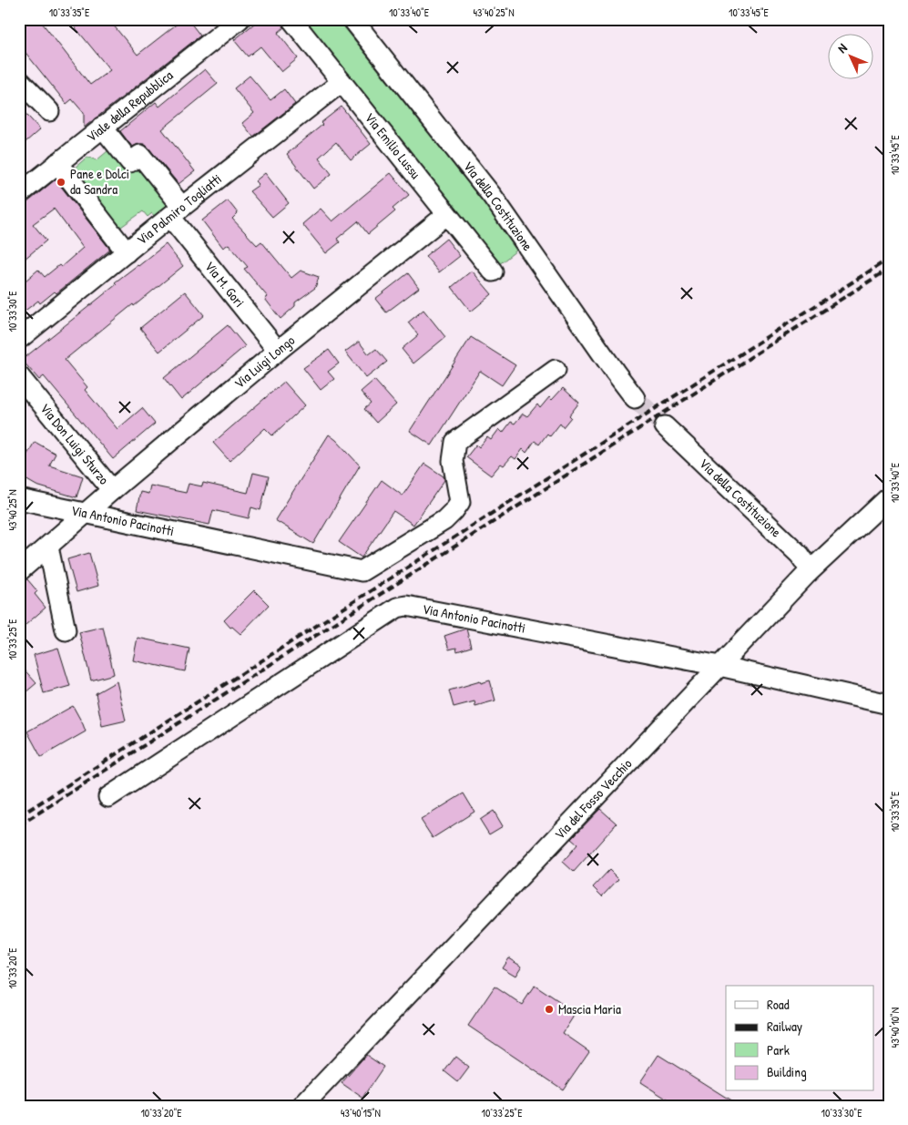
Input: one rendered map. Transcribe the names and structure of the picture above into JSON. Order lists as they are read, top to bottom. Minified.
{"streets":{"street":["Viale della Repubblica","Via Emilio Lussu","Via della Costituzione","Via Palmiro Togliatti","Via M. Gori","Via Luigi Longo","Via Don Luigi Sturzo","Via Antonio Pacinotti","Via del Fosso Vecchio"]},"crossings":[["Viale della Repubblica","Via M. Gori"],["Via Emilio Lussu","Via Palmiro Togliatti"],["Via Emilio Lussu","Via Luigi Longo"],["Via della Costituzione","Via del Fosso Vecchio"],["Via Palmiro Togliatti","Via M. Gori"],["Via M. Gori","Via Luigi Longo"],["Via Luigi Longo","Via Don Luigi Sturzo"],["Via Luigi Longo","Via Antonio Pacinotti"],["Via Antonio Pacinotti","Via del Fosso Vecchio"]],"places":["Pane e Dolci da Sandra","Mascia Maria"],"legend":["Road","Railway","Park","Building"],"north":"top left","coordinates":["10°33'35\"E","10°33'40\"E","43°40'25\"N","10°33'45\"E","10°33'30\"E","10°33'25\"E","10°33'20\"E","43°40'10\"N","43°40'15\"N"]}
